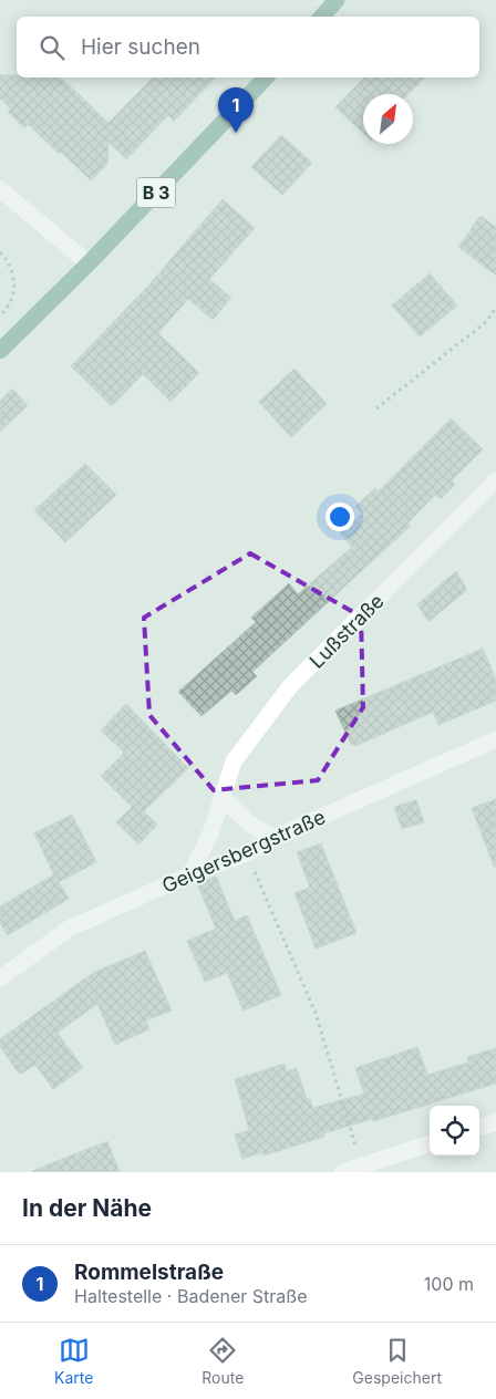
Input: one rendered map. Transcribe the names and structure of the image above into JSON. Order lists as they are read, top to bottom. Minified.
{"streets":{"main road":["B 3"],"street":["Lußstraße","Geigersbergstraße"]},"crossings":[["Lußstraße","Geigersbergstraße"]],"north":"top right","page":{"search":"Hier suchen","pins":"1","heading":"In der Nähe","list":[{"mark":"1","name":"Rommelstraße","note":"Haltestelle · Badener Straße","value":"100 m"}],"nav":["Karte","Route","Gespeichert"]}}
